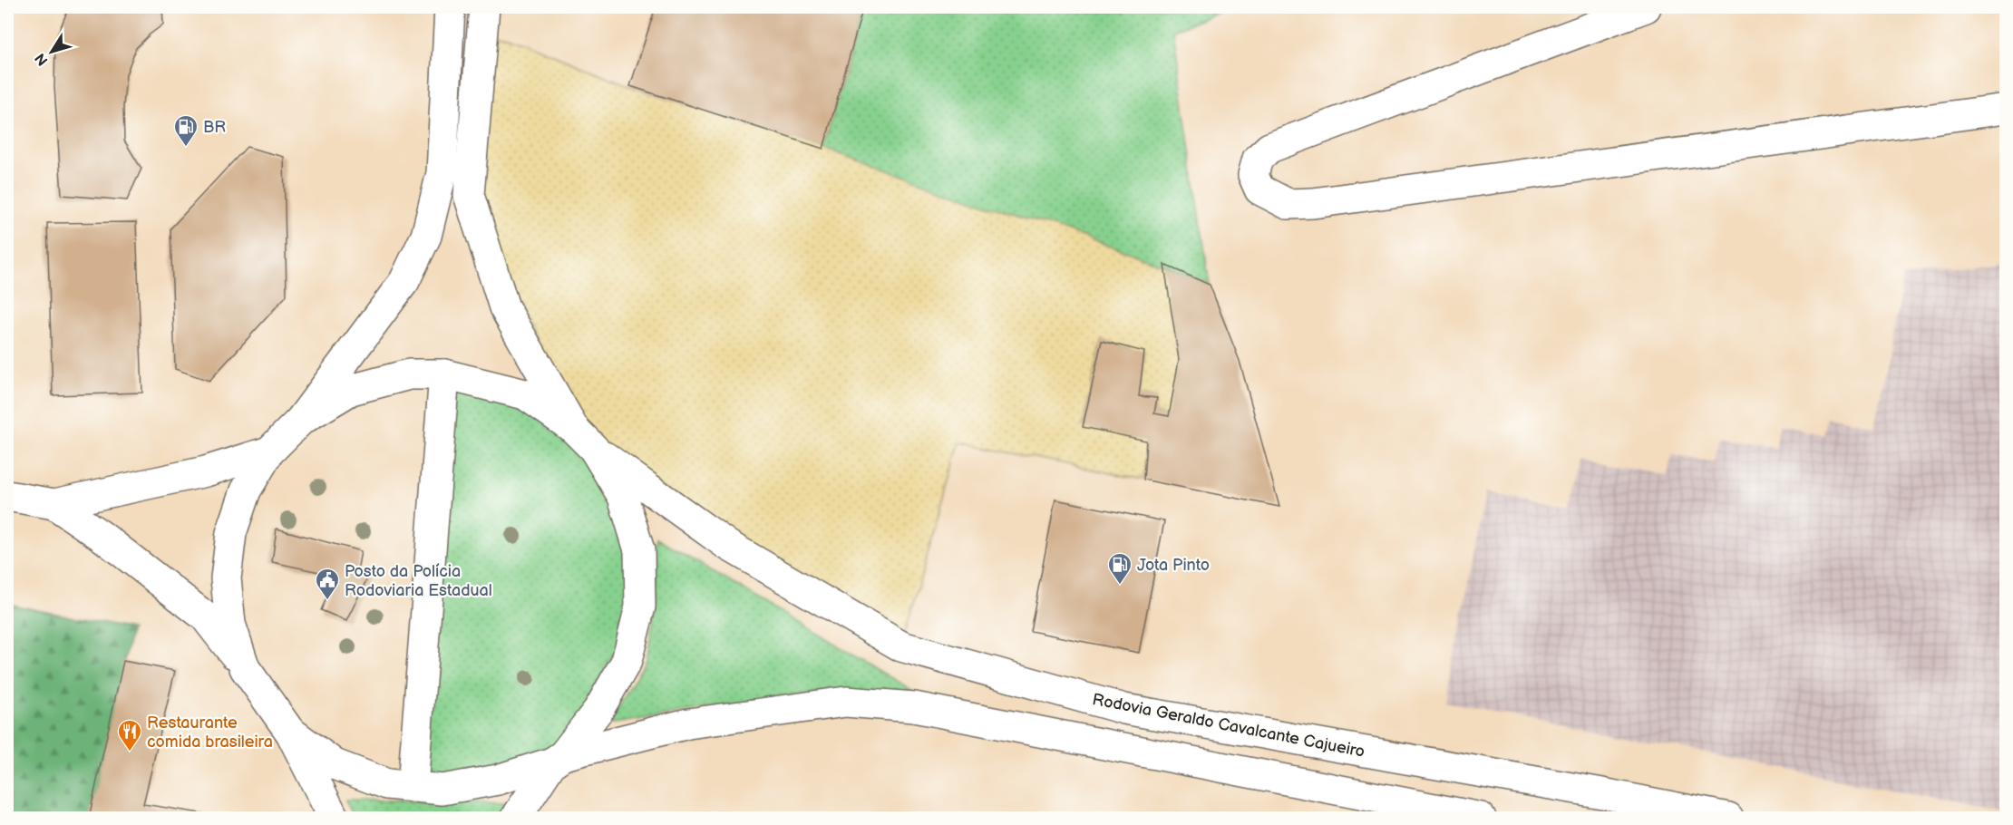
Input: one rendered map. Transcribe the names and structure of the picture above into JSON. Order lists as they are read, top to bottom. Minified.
{"streets":{"main road":["Rodovia Geraldo Cavalcante Cajueiro"]},"places":{"fuel station":["BR","Jota Pinto"],"public building":["Posto da Polícia Rodoviaria Estadual"],"restaurant":["Restaurante comida brasileira"]},"north":"bottom left"}
